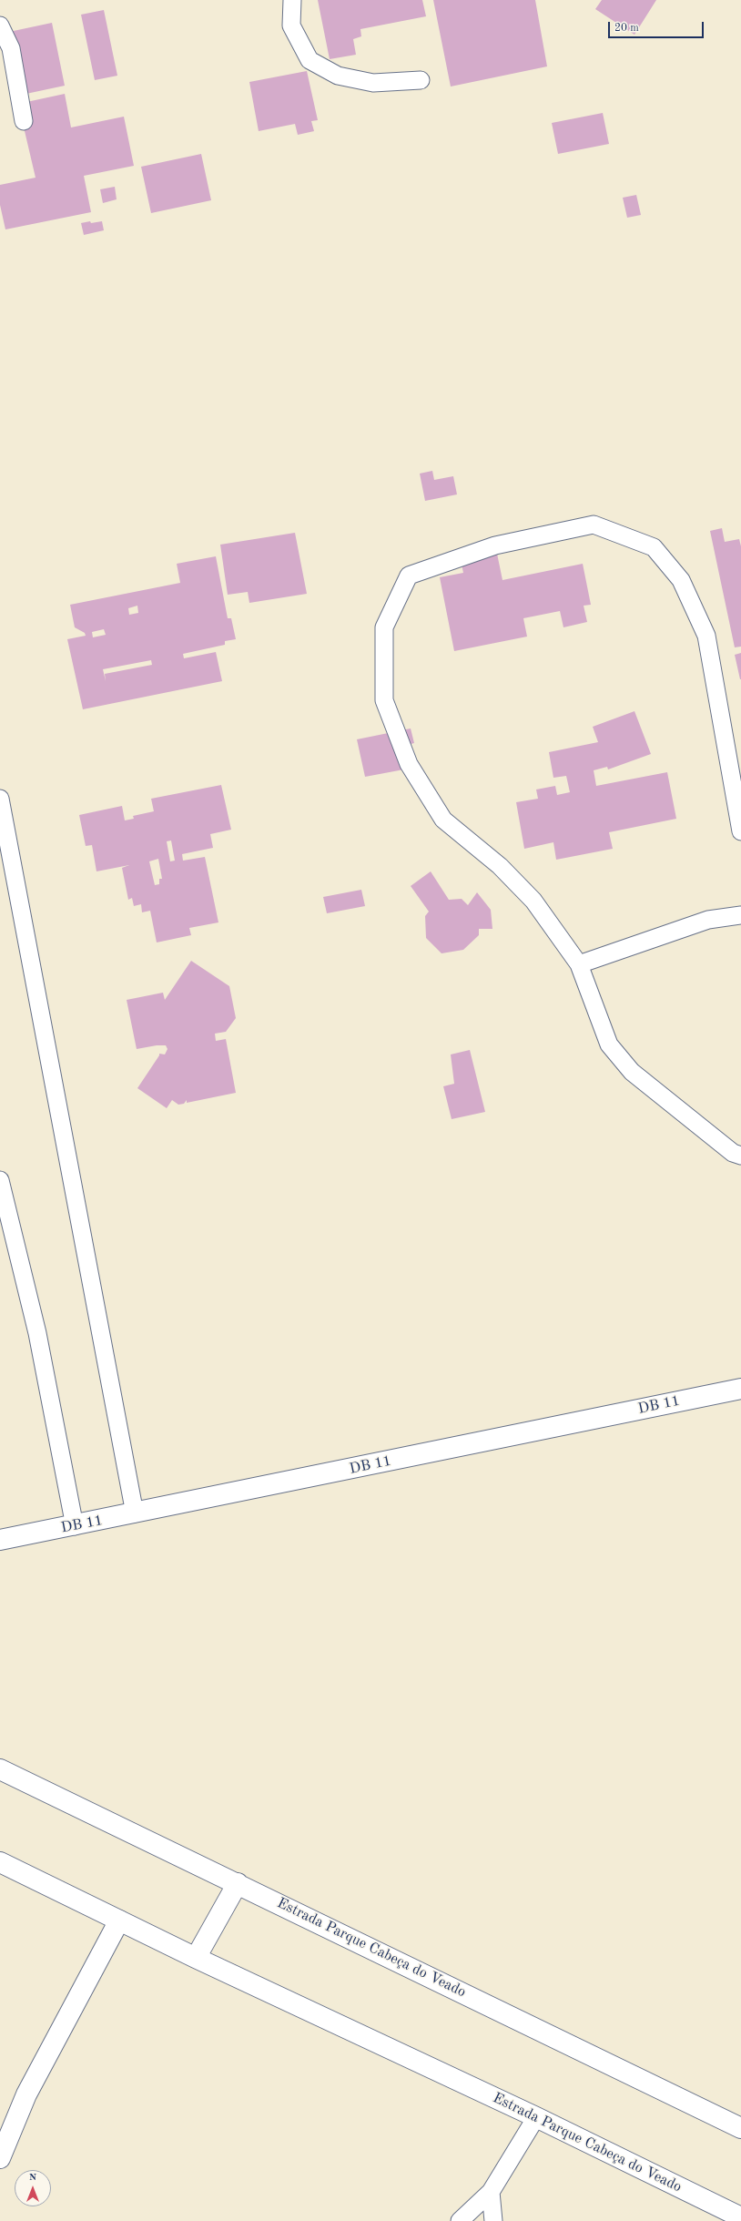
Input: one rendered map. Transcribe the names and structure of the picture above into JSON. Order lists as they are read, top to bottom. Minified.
{"streets":{"main road":["DB 11","Estrada Parque Cabeça do Veado"]},"scale_bar":"20 m","north":"top"}
